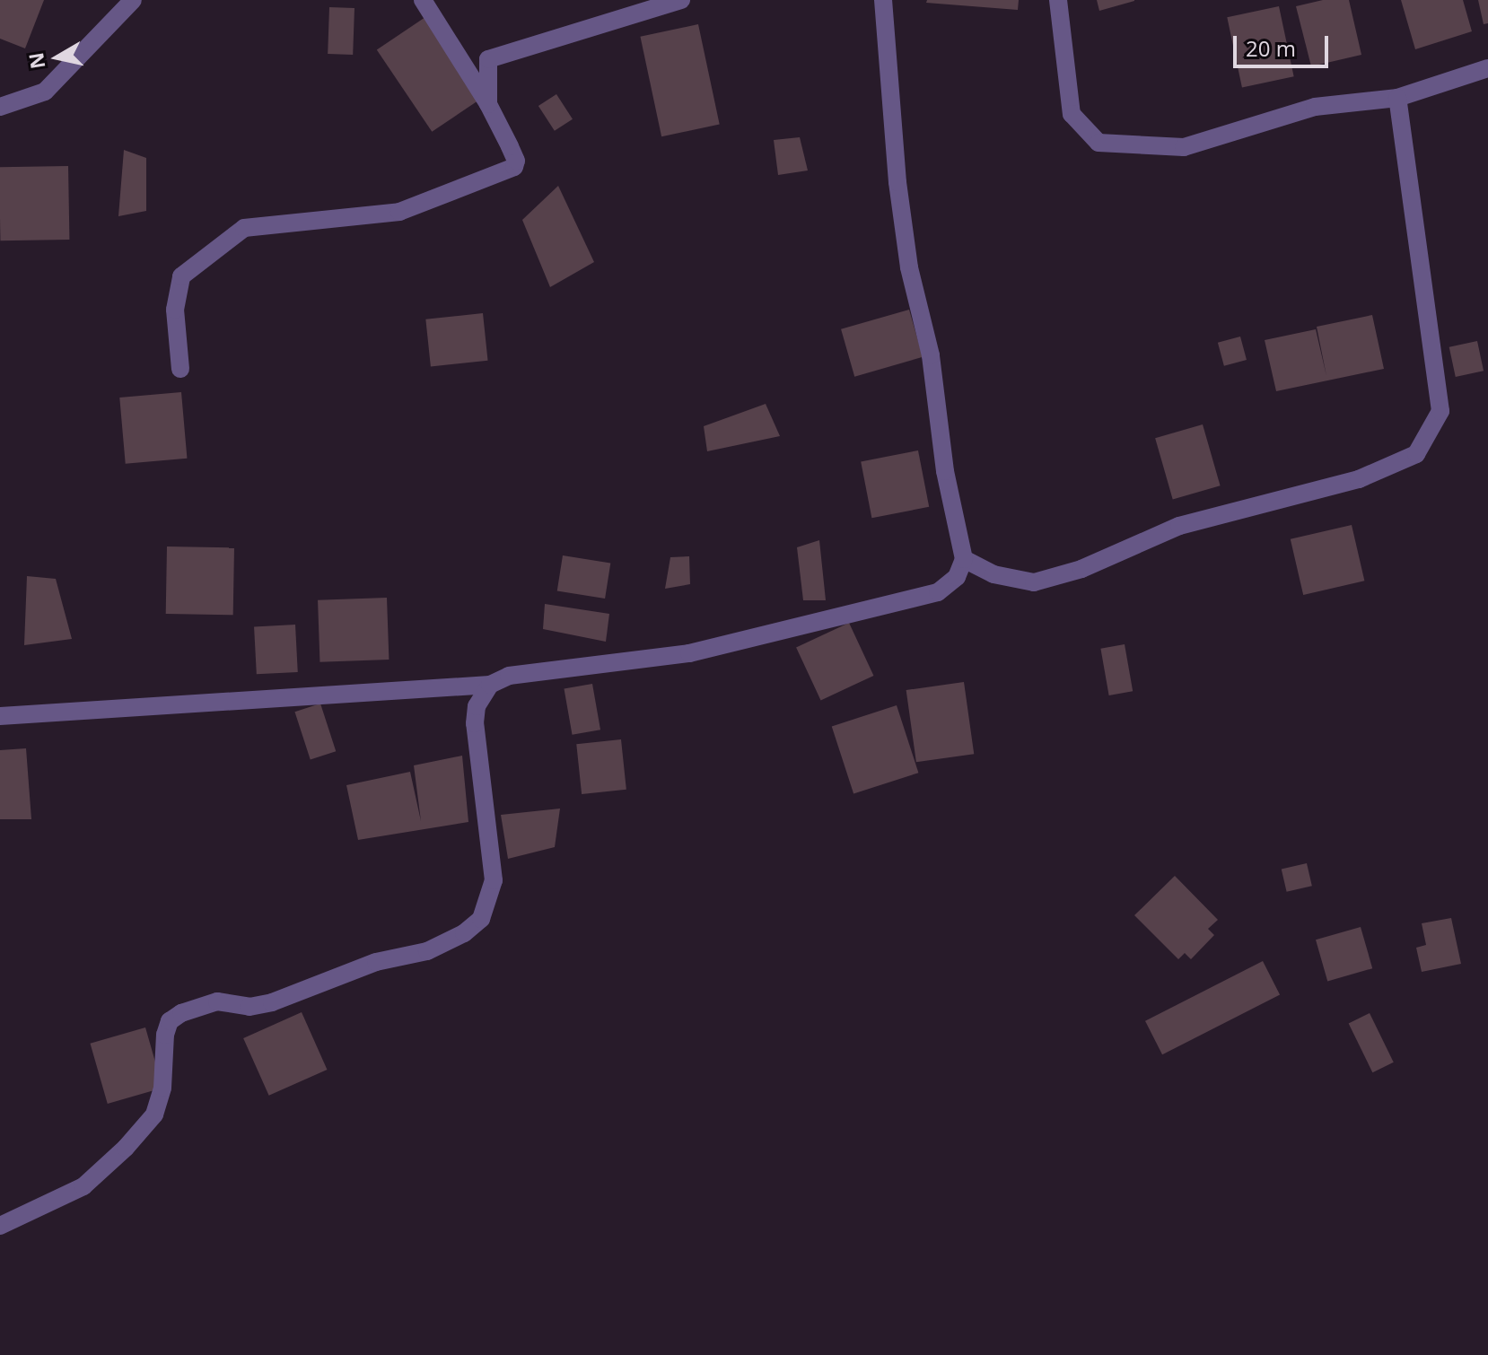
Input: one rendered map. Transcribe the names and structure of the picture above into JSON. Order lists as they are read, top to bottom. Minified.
{"scale_bar":"20 m","north":"left"}
